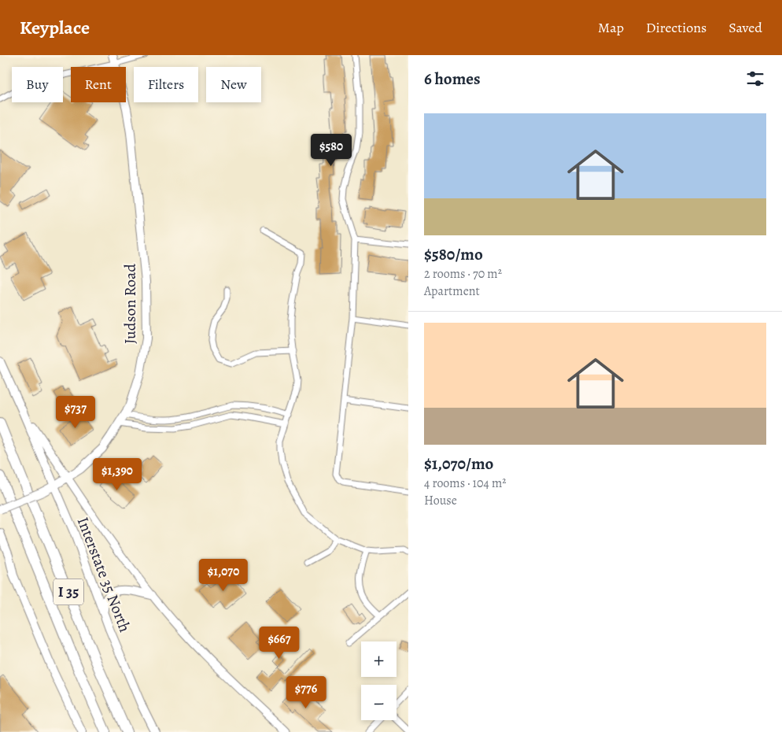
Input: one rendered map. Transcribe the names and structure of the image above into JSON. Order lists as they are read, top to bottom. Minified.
{"streets":{"highway":["I 35"],"main road":["Judson Road","Interstate 35 North"]},"crossings":[["Judson Road","Interstate 35 North"]],"page":{"header":"Keyplace","nav":["Map","Directions","Saved"],"heading":"6 homes","chip":["Buy","Rent","Filters","New"],"list":[{"name":"$580/mo","note":"2 rooms · 70 m² · Apartment"},{"name":"$1,070/mo","note":"4 rooms · 104 m² · House"}],"price":["$580","$737","$1,390","$1,070","$667","$776"],"map_buttons":["+","−"]}}
